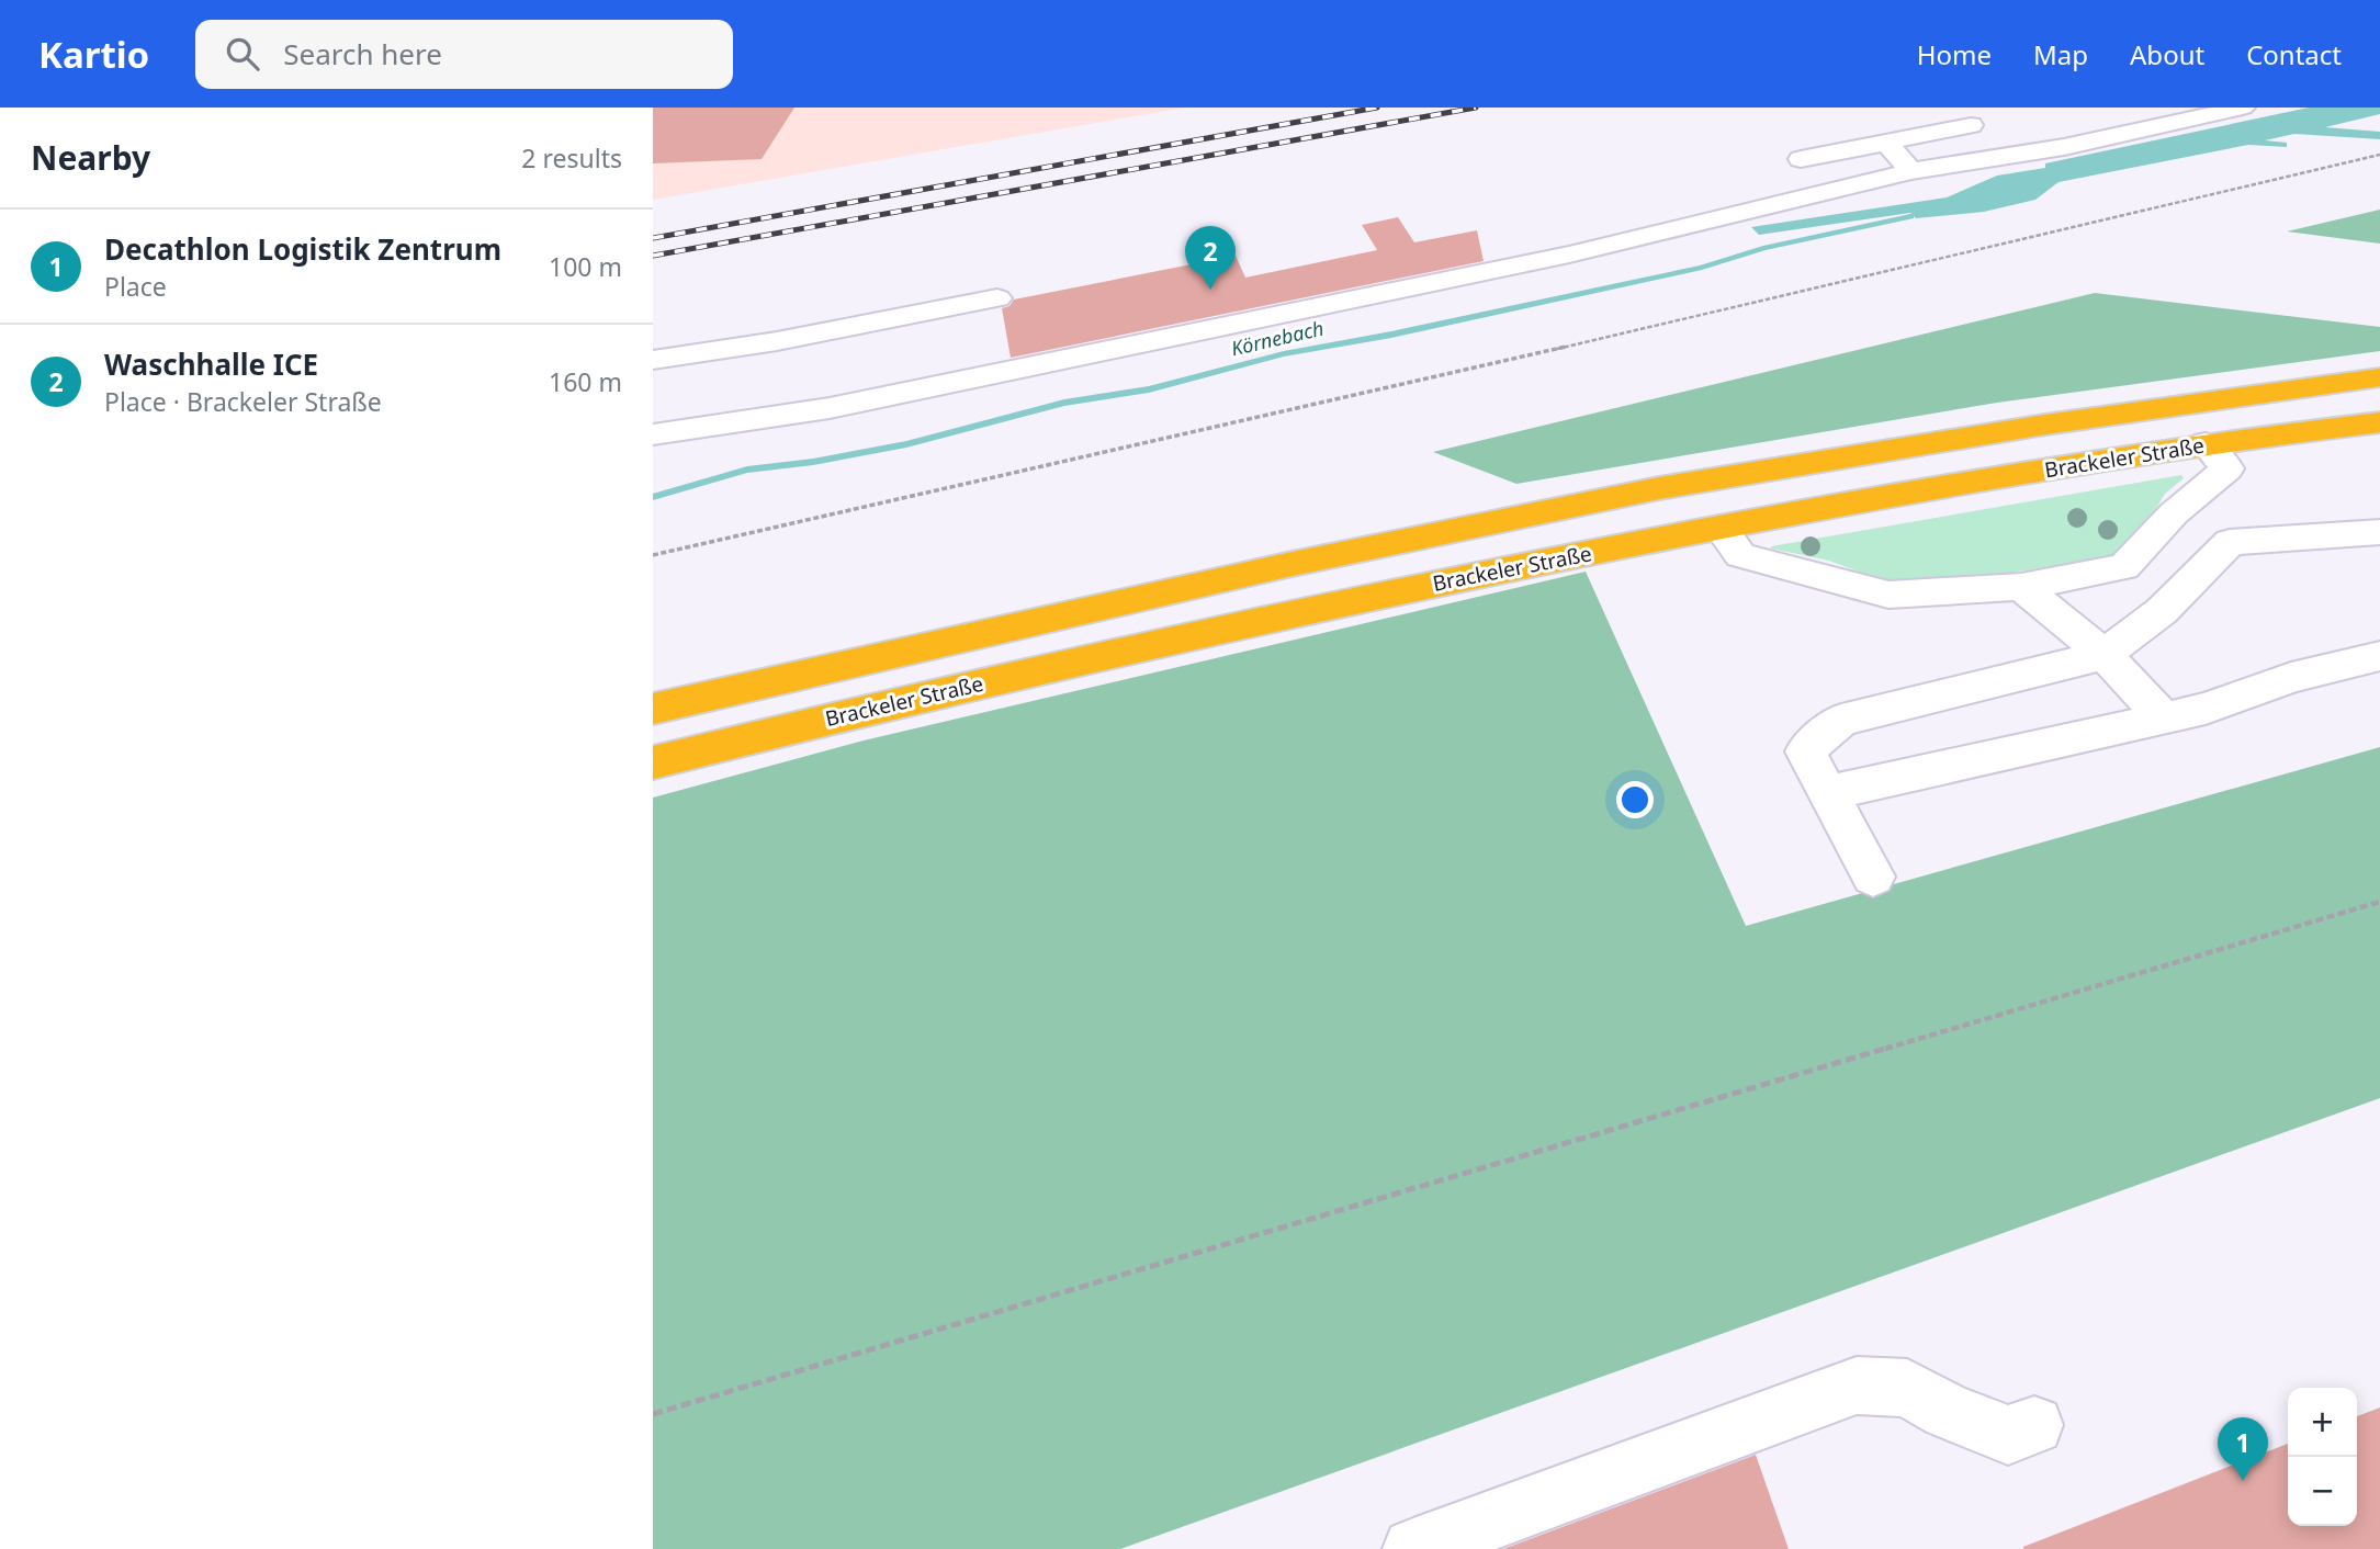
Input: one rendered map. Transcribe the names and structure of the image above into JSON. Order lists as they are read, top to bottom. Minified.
{"streets":{"highway":["Brackeler Straße"]},"water":["Körnebach"],"page":{"header":"Kartio","search":"Search here","nav":["Home","Map","About","Contact"],"heading":["Nearby","2 results"],"list":[{"mark":"1","name":"Decathlon Logistik Zentrum","note":"Place","value":"100 m"},{"mark":"2","name":"Waschhalle ICE","note":"Place · Brackeler Straße","value":"160 m"}],"pins":["2","1"],"map_buttons":["+","−"]}}
